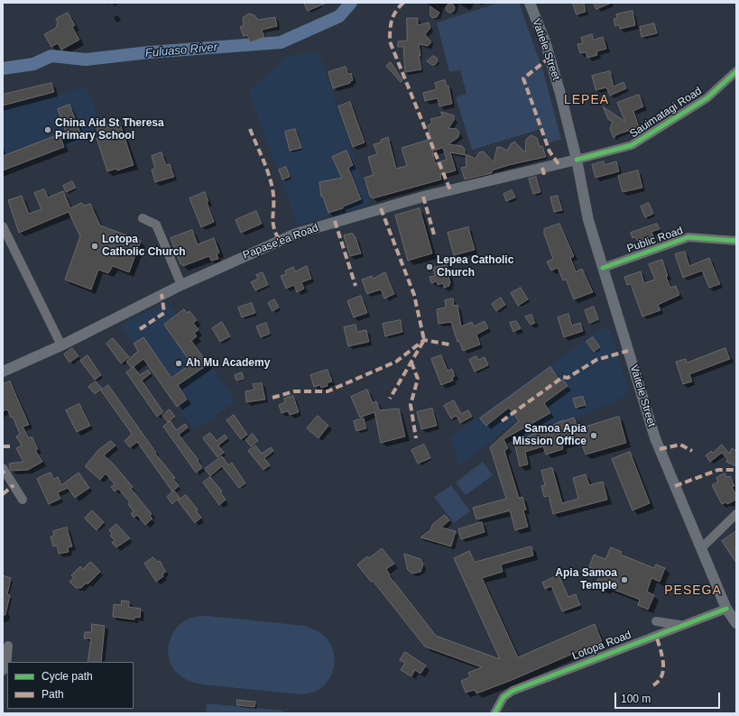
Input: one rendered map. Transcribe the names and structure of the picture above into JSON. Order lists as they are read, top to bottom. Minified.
{"streets":{"main road":["Vatiele Street","Papase'ea Road","Vaitele Street"],"street":["Sauimatagi Road","Public Road","Lotopa Road"]},"crossings":[["Vatiele Street","Sauimatagi Road"],["Vatiele Street","Papase'ea Road"],["Vatiele Street","Vaitele Street"],["Sauimatagi Road","Papase'ea Road"],["Sauimatagi Road","Vaitele Street"],["Public Road","Vaitele Street"],["Papase'ea Road","Vaitele Street"],["Vaitele Street","Lotopa Road"]],"districts":["LEPEA","PESEGA"],"water":["Fuluaso River"],"places":["China Aid St Theresa Primary School","Lotopa Catholic Church","Lepea Catholic Church","Ah Mu Academy","Samoa Apia Mission Office","Apia Samoa Temple"],"legend":["Cycle path","Path"],"scale_bar":"100 m"}
